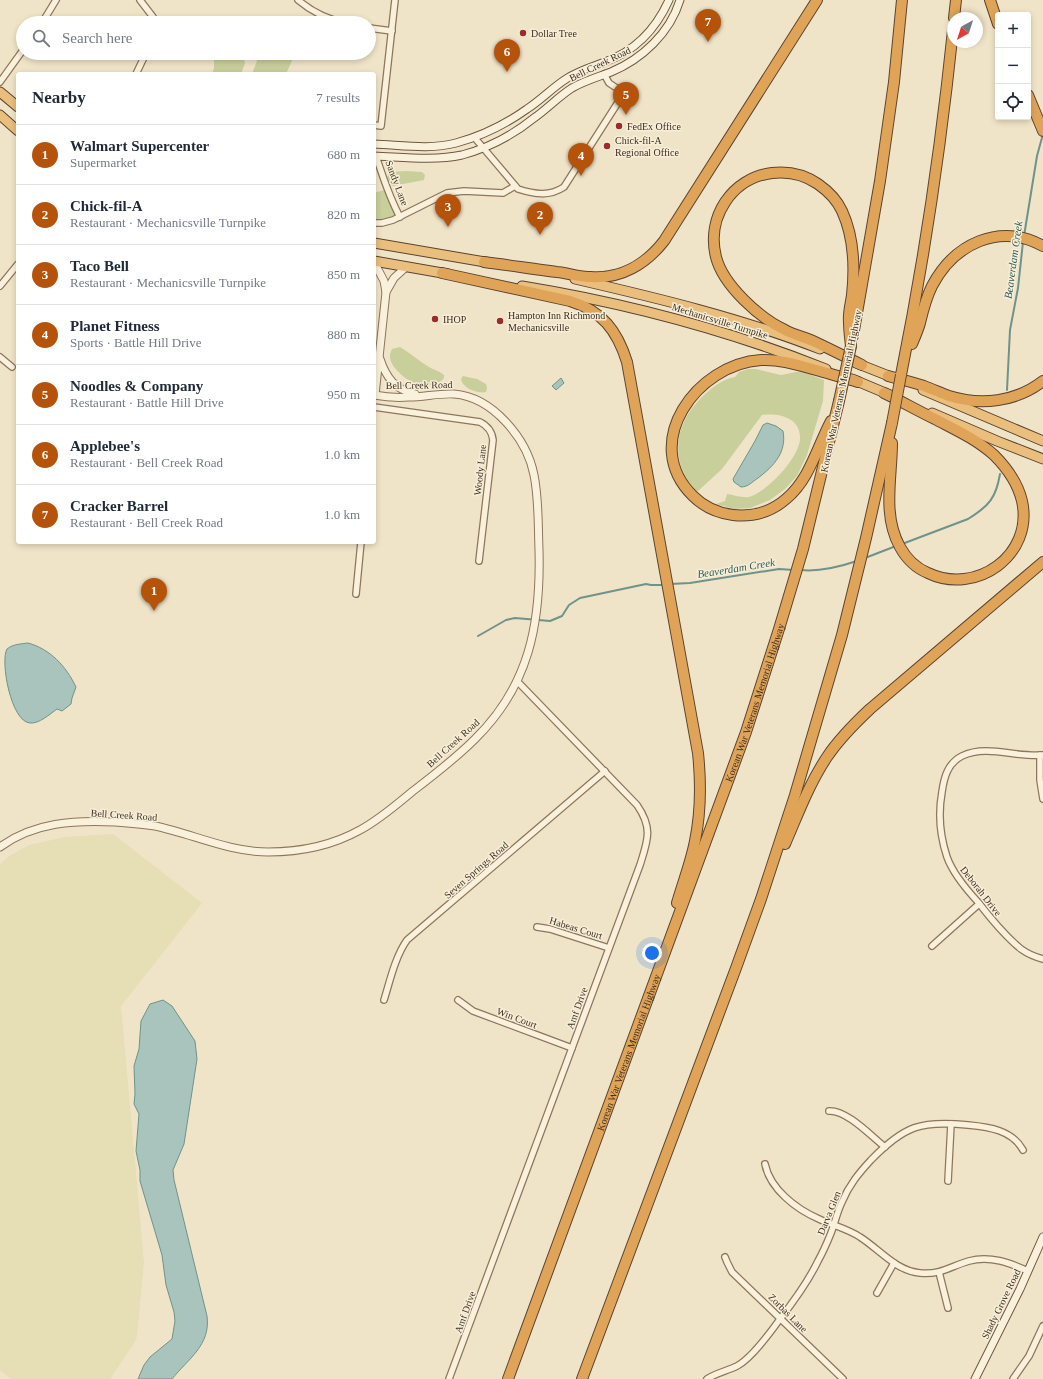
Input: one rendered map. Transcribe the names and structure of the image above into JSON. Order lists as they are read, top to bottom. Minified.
{"streets":{"highway":["Mechanicsville Turnpike","Korean War Veterans Memorial Highway"],"street":["Bell Creek Road","Sandy Lane","Woody Lane","Seven Springs Road","Deborah Drive","Habeas Court","Amf Drive","Win Court","Darva Glen","Shady Grove Road","Zorbas Lane"]},"crossings":[["Bell Creek Road","Amf Drive"],["Seven Springs Road","Amf Drive"],["Habeas Court","Amf Drive"],["Amf Drive","Win Court"],["Darva Glen","Zorbas Lane"]],"water":["Beaverdam Creek"],"places":["Dollar Tree","FedEx Office","Chick-fil-A Regional Office","IHOP","Hampton Inn Richmond Mechanicsville"],"north":"bottom left","page":{"pins":["7","6","5","4","3","2","1"],"map_buttons":["+","−"],"search":"Search here","heading":["Nearby","7 results"],"list":[{"mark":"1","name":"Walmart Supercenter","note":"Supermarket","value":"680 m"},{"mark":"2","name":"Chick-fil-A","note":"Restaurant · Mechanicsville Turnpike","value":"820 m"},{"mark":"3","name":"Taco Bell","note":"Restaurant · Mechanicsville Turnpike","value":"850 m"},{"mark":"4","name":"Planet Fitness","note":"Sports · Battle Hill Drive","value":"880 m"},{"mark":"5","name":"Noodles & Company","note":"Restaurant · Battle Hill Drive","value":"950 m"},{"mark":"6","name":"Applebee's","note":"Restaurant · Bell Creek Road","value":"1.0 km"},{"mark":"7","name":"Cracker Barrel","note":"Restaurant · Bell Creek Road","value":"1.0 km"}]}}
